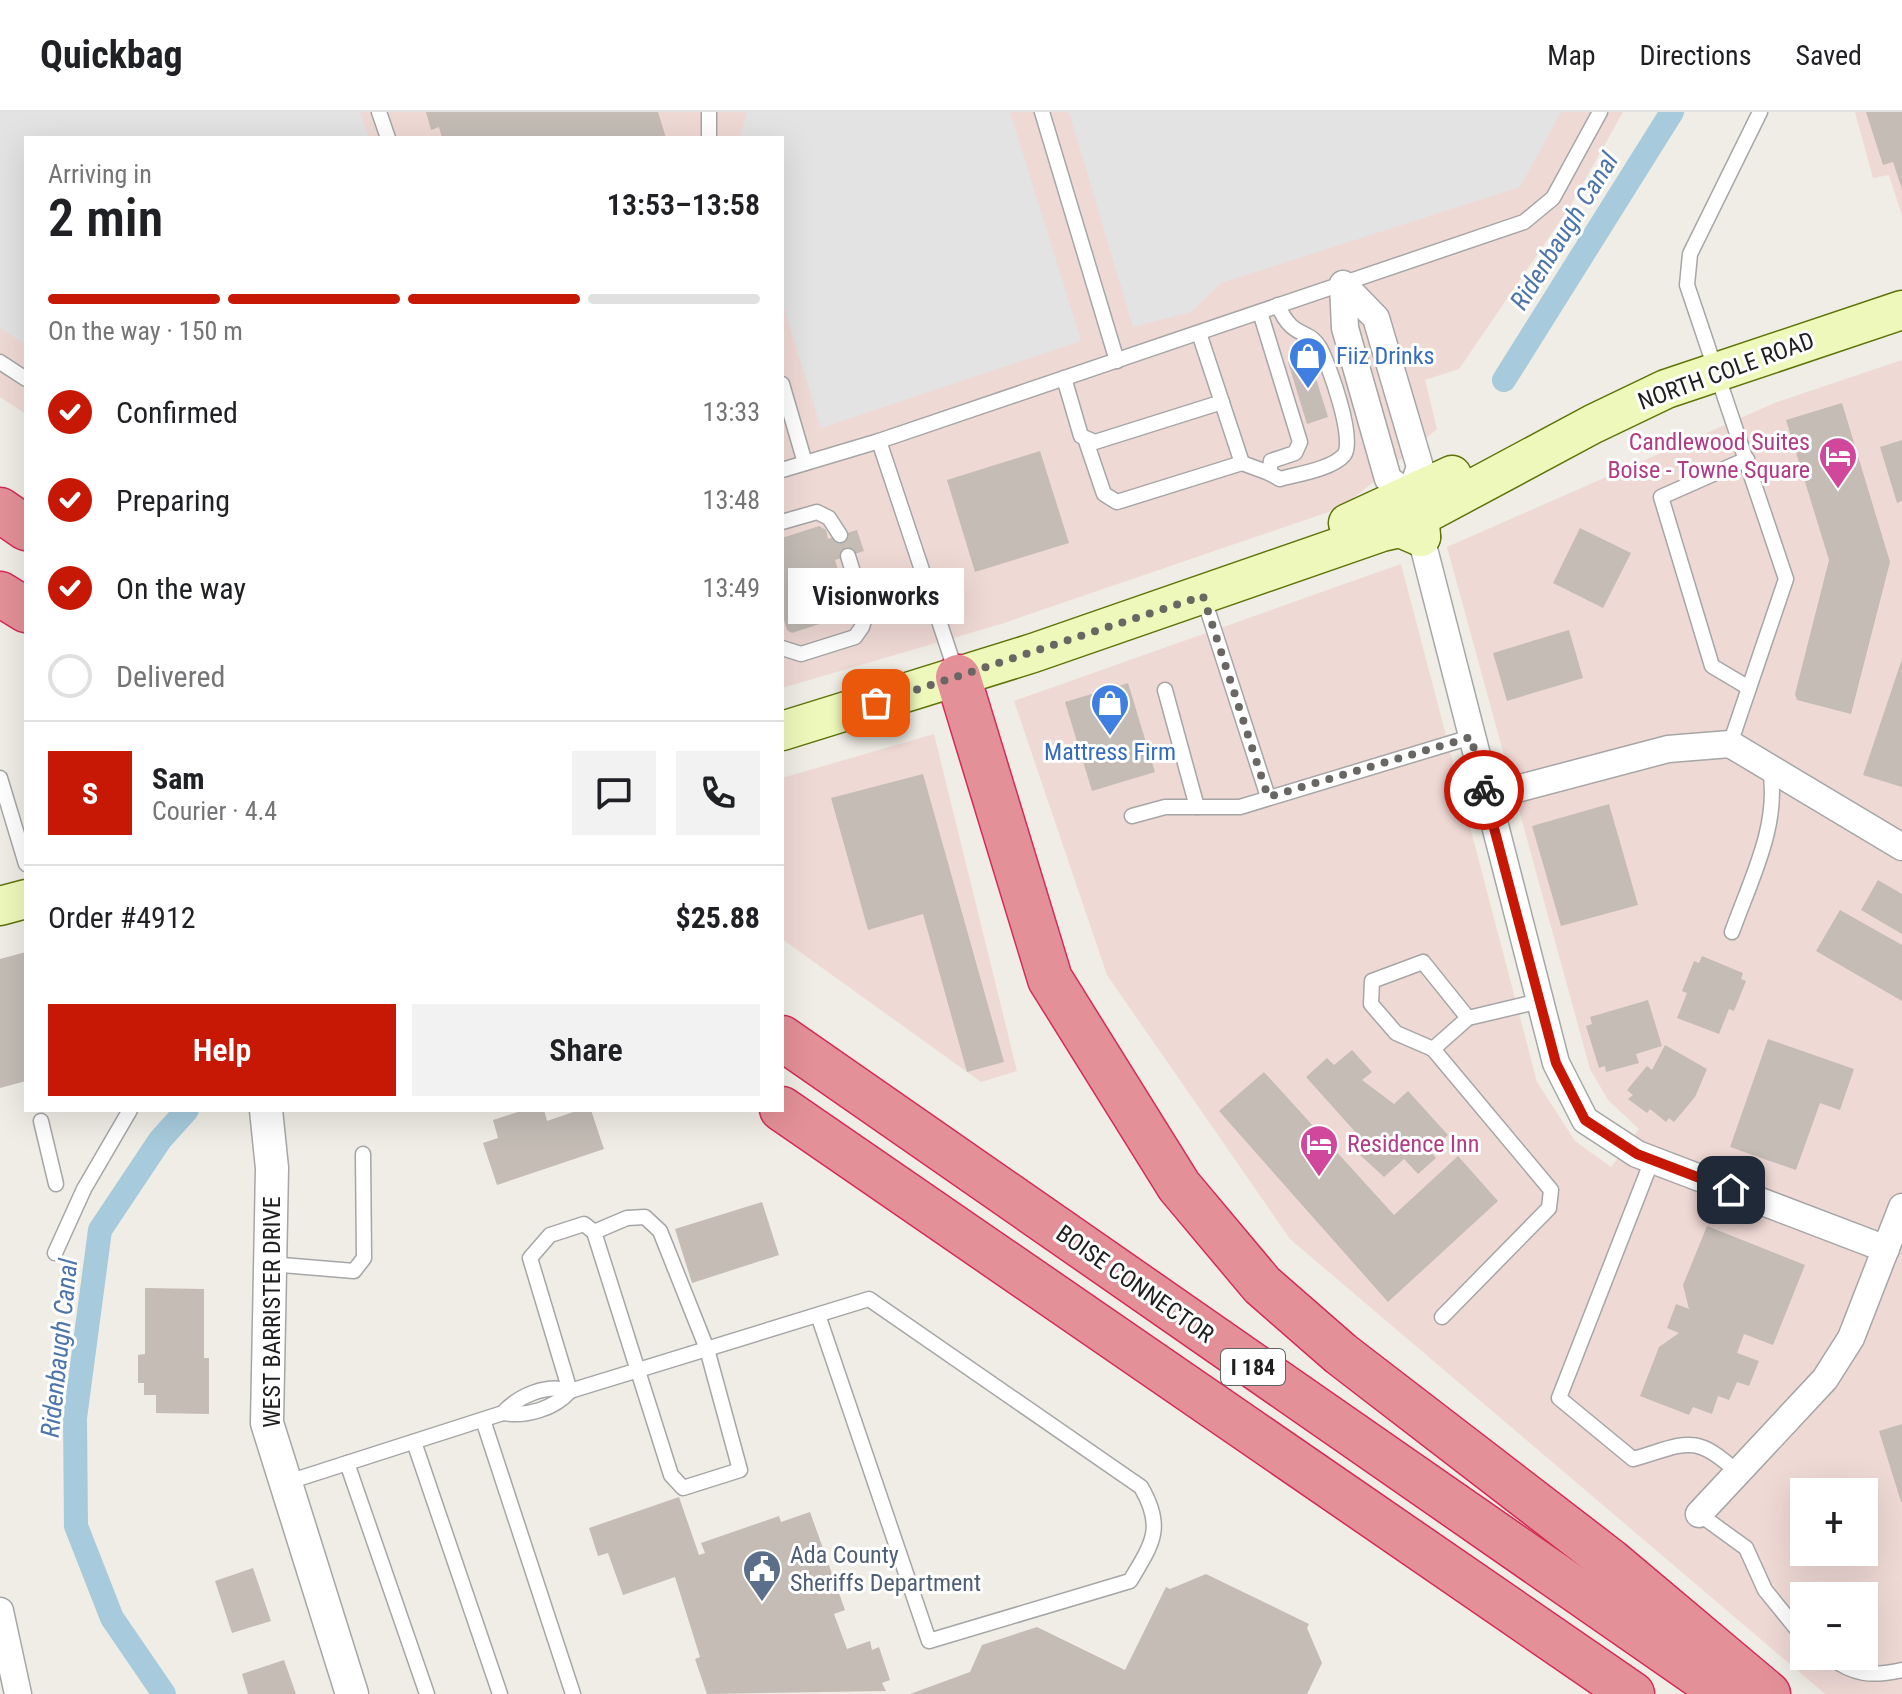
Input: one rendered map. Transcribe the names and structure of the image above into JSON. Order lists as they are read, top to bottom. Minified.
{"streets":{"highway":["BOISE CONNECTOR","I 184"],"main road":["NORTH COLE ROAD"],"street":["WEST BARRISTER DRIVE"]},"water":["Ridenbaugh Canal"],"places":{"shop":["Fiiz Drinks","Mattress Firm"],"hotel":["Candlewood Suites Boise - Towne Square","Residence Inn"],"other":["Visionworks"],"public building":["Ada County Sheriffs Department"]},"page":{"header":"Quickbag","nav":["Map","Directions","Saved"],"heading":["2 min","Arriving in","13:53–13:58"],"panel":["Sam","Courier · 4.4","Order #4912","$25.88"],"bar":"On the way · 150 m","list":[["Confirmed","13:33"],["Preparing","13:48"],["On the way","13:49"],"Delivered"],"bubble":"Visionworks","round":"S","buttons":["Help","Share"],"map_buttons":["+","−"]}}
